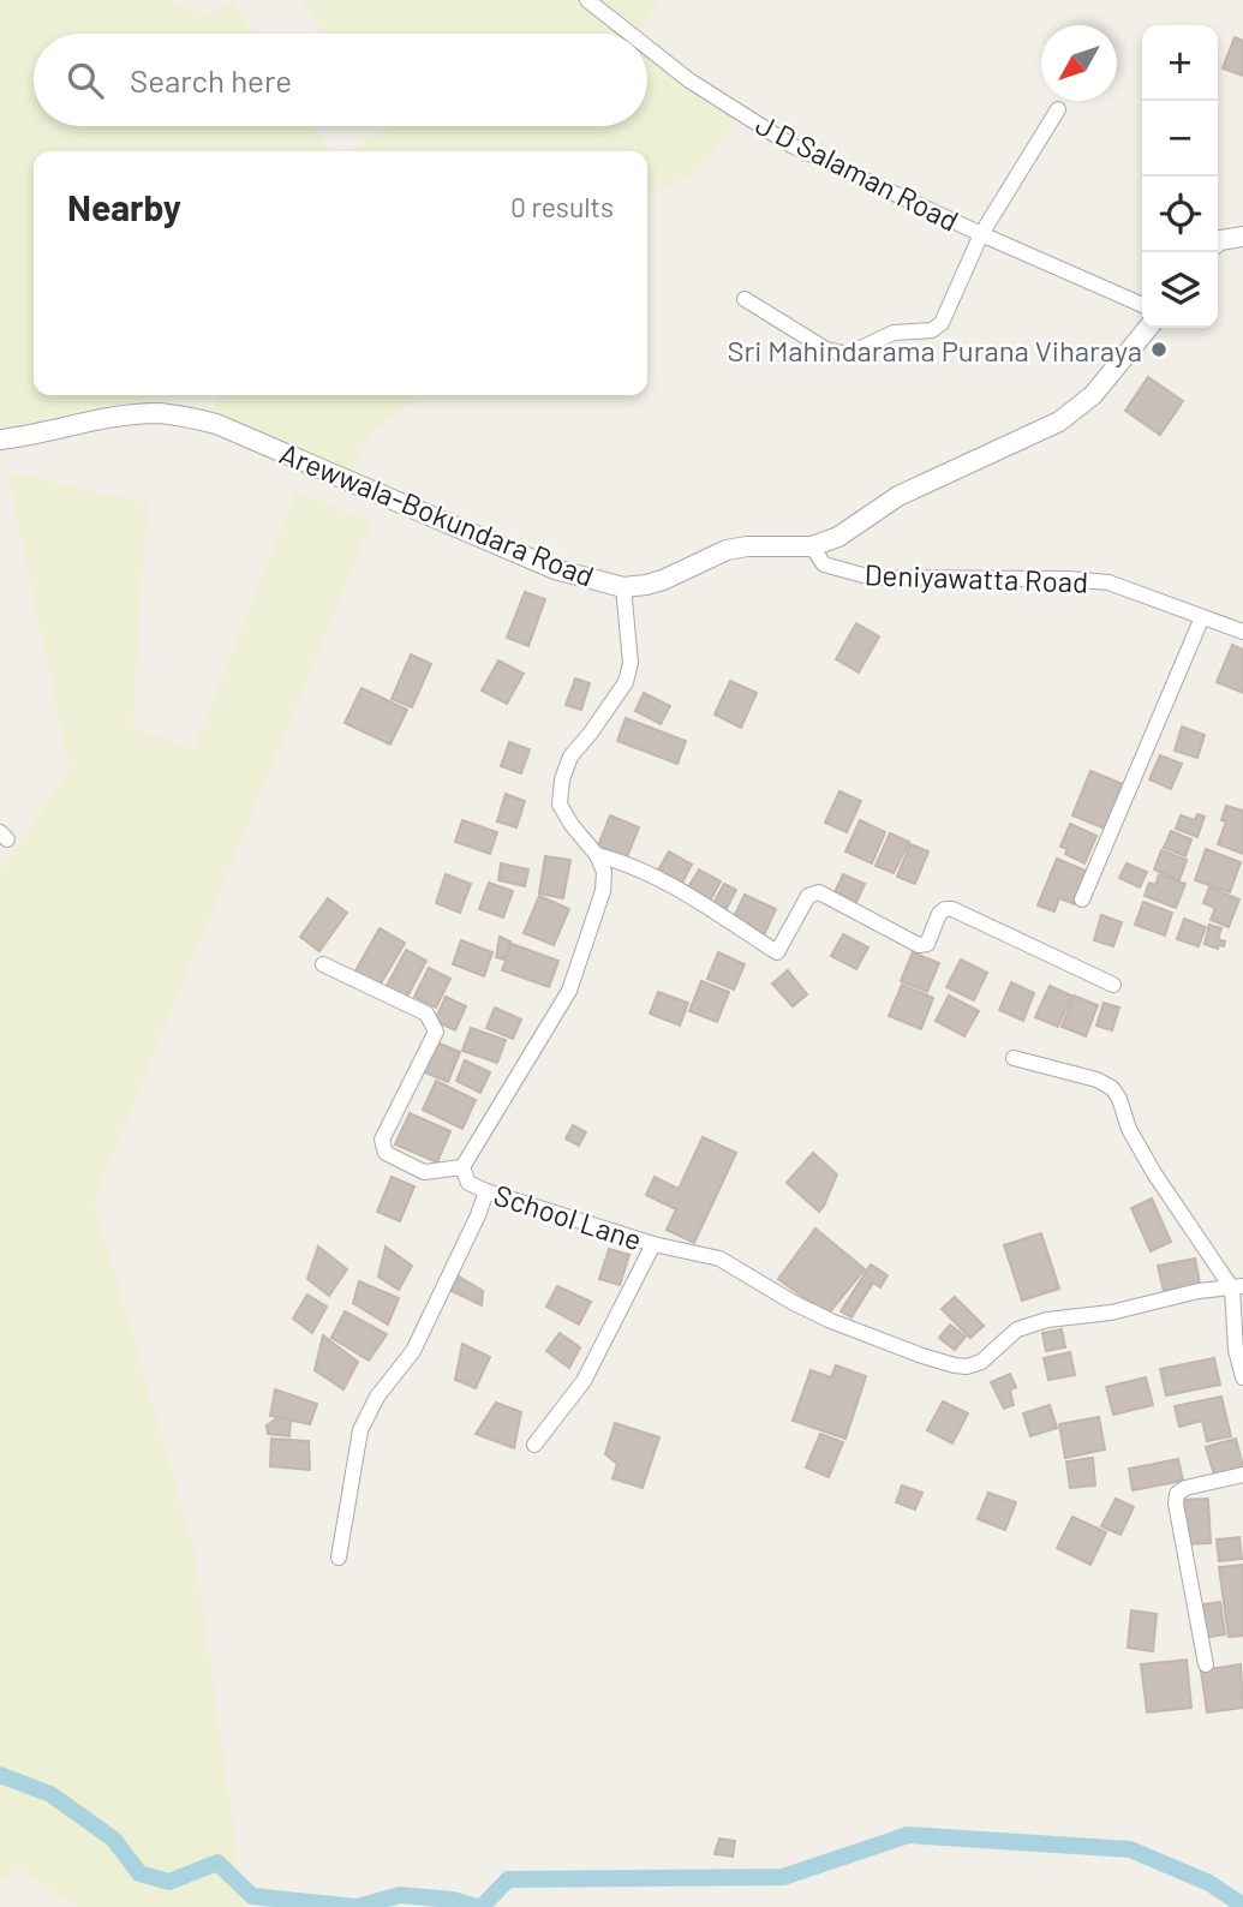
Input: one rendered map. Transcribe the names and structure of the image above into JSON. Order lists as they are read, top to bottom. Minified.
{"streets":{"street":["J D Salaman Road","Arewwala-Bokundara Road","Deniyawatta Road","School Lane"]},"crossings":[["Arewwala-Bokundara Road","Deniyawatta Road"]],"places":["Sri Mahindarama Purana Viharaya"],"north":"bottom left","page":{"map_buttons":["+","−"],"search":"Search here","heading":["Nearby","0 results"]}}
